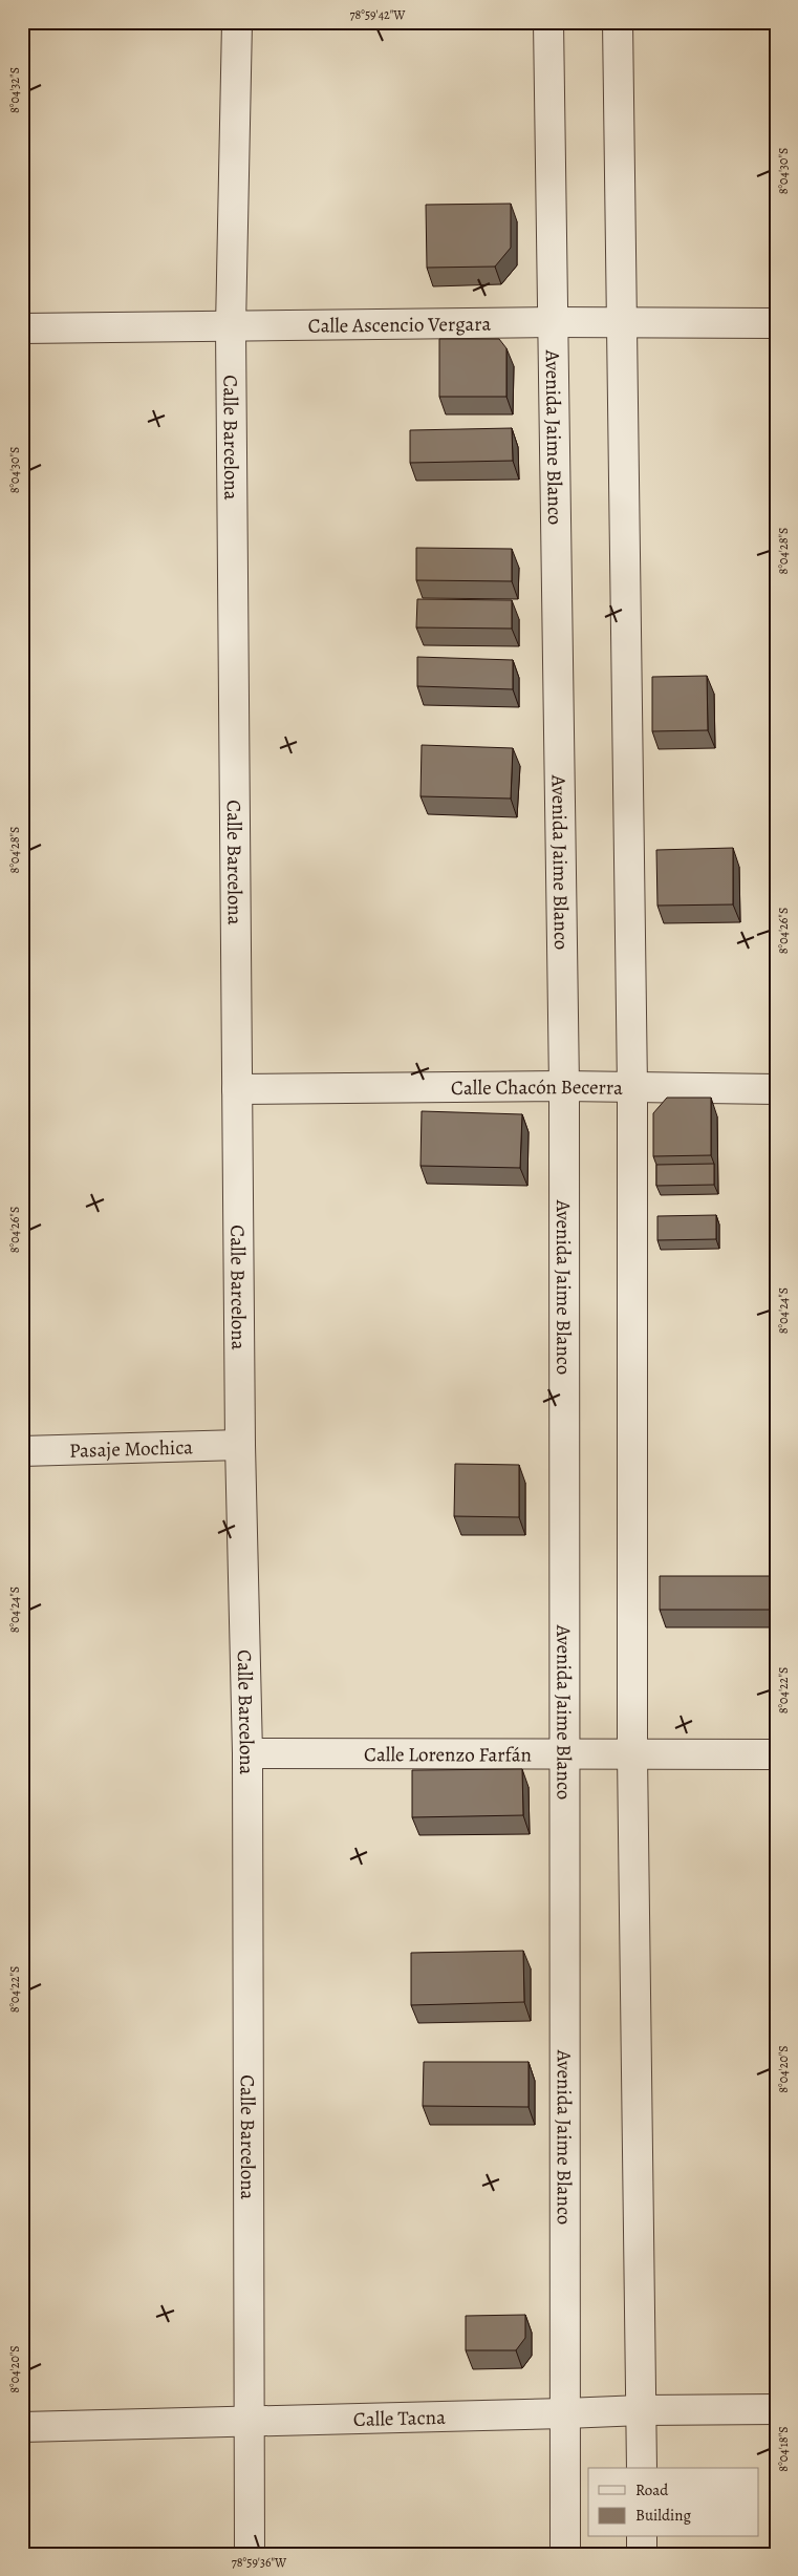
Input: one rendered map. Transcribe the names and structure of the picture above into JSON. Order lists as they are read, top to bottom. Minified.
{"streets":{"street":["Calle Ascencio Vergara","Calle Barcelona","Avenida Jaime Blanco","Calle Chacón Becerra","Pasaje Mochica","Calle Lorenzo Farfán","Calle Tacna"]},"crossings":[["Calle Ascencio Vergara","Calle Barcelona"],["Calle Ascencio Vergara","Avenida Jaime Blanco"],["Calle Barcelona","Calle Chacón Becerra"],["Calle Barcelona","Pasaje Mochica"],["Calle Barcelona","Calle Lorenzo Farfán"],["Calle Barcelona","Calle Tacna"],["Avenida Jaime Blanco","Calle Chacón Becerra"],["Avenida Jaime Blanco","Calle Lorenzo Farfán"],["Avenida Jaime Blanco","Calle Tacna"]],"legend":["Road","Building"],"coordinates":["78°59'42\"W","8°04'32\"S","8°04'30\"S","8°04'28\"S","8°04'26\"S","8°04'24\"S","8°04'22\"S","8°04'20\"S","8°04'18\"S","78°59'36\"W"]}
